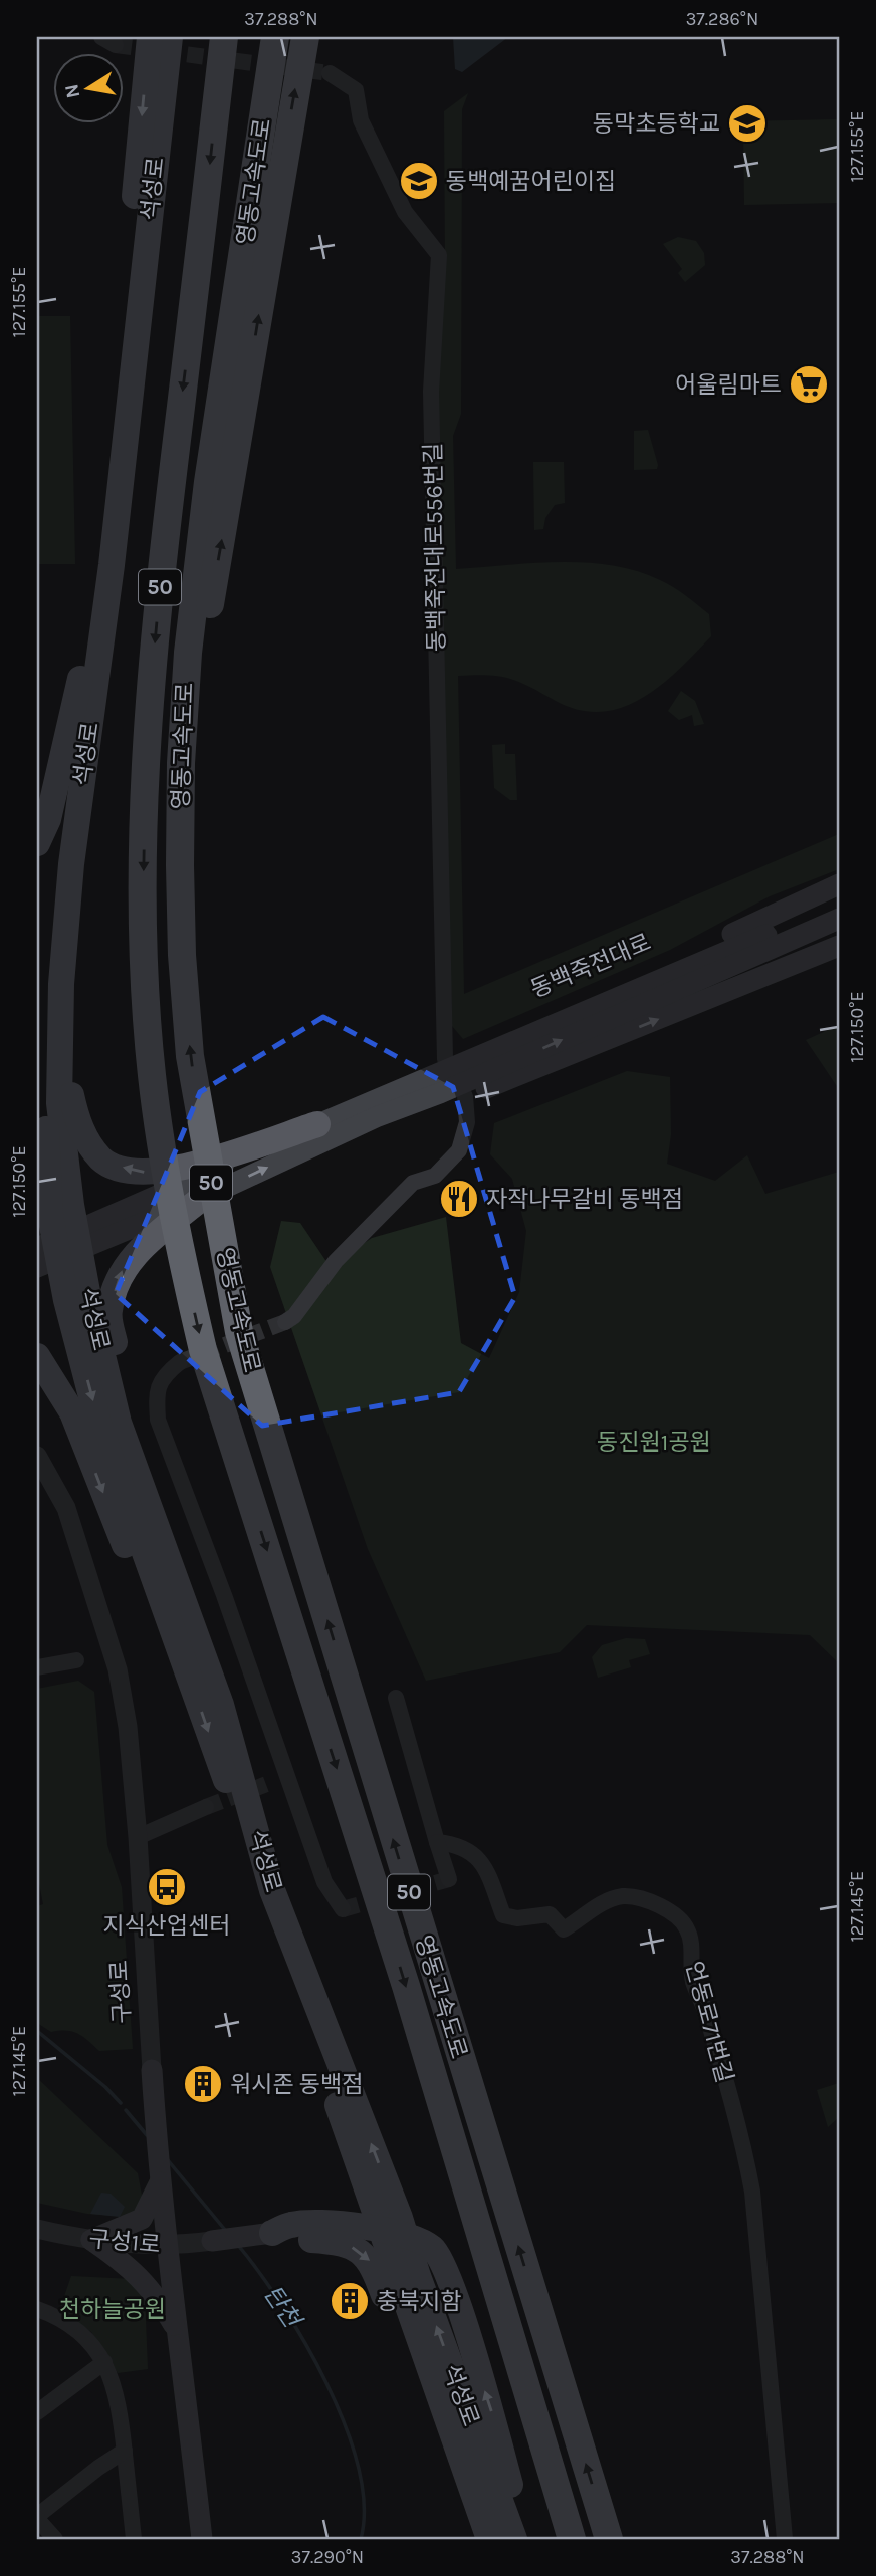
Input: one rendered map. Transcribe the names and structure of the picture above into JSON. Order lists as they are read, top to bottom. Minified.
{"streets":{"highway":["영동고속도로","석성로","50"],"main road":["동백죽전대로","구성로"],"street":["동백죽전대로556번길","언동로71번길","구성1로"]},"crossings":[["동백죽전대로556번길","동백죽전대로"],["구성로","구성1로"]],"water":["탄천"],"parks":["동진원1공원","천하늘공원"],"places":{"school or university":["동막초등학교","동백예꿈어린이집"],"supermarket":["어울림마트"],"restaurant":["자작나무갈비 동백점"],"bus stop":["지식산업센터"],"building":["워시존 동백점","충북지함"]},"north":"left","coordinates":["37.288°N","37.286°N","127.155°E","127.150°E","127.145°E","37.290°N"]}
